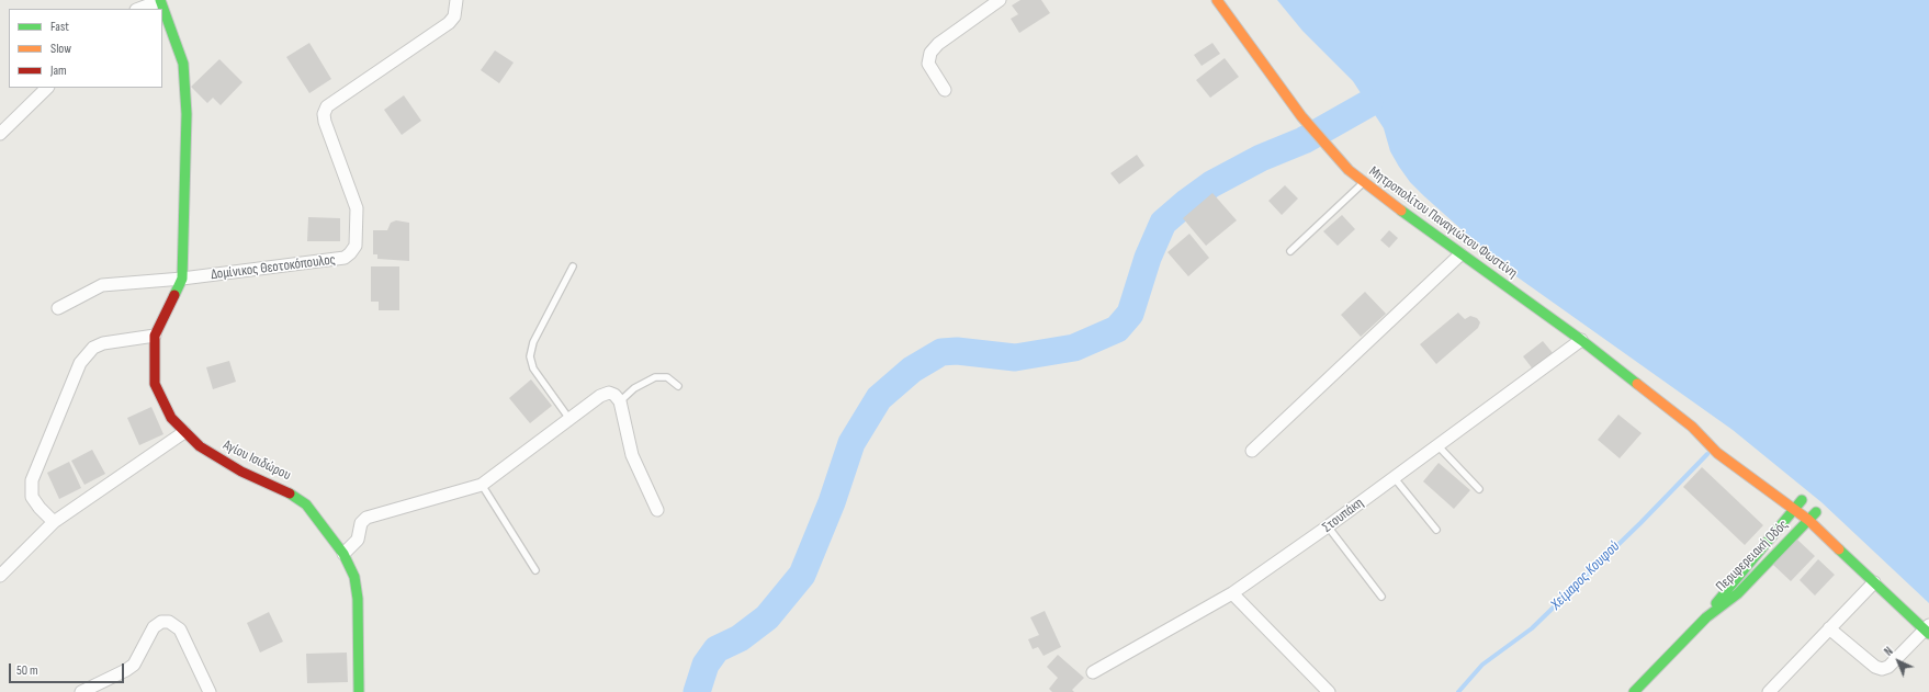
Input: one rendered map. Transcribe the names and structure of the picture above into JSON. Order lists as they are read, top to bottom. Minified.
{"streets":{"main road":["Μητροπολίτου Παναγιώτου Φωστίνη","Αγίου Ισιδώρου","Περιφερειακή Οδός"],"street":["Δομίνικος Θεοτοκόπουλος","Στουπάκη"]},"crossings":[["Μητροπολίτου Παναγιώτου Φωστίνη","Στουπάκη"],["Μητροπολίτου Παναγιώτου Φωστίνη","Περιφερειακή Οδός"],["Δομίνικος Θεοτοκόπουλος","Αγίου Ισιδώρου"]],"water":["Χείμαρος Κουφού"],"legend":["Fast","Slow","Jam"],"scale_bar":"50 m","north":"top left"}
